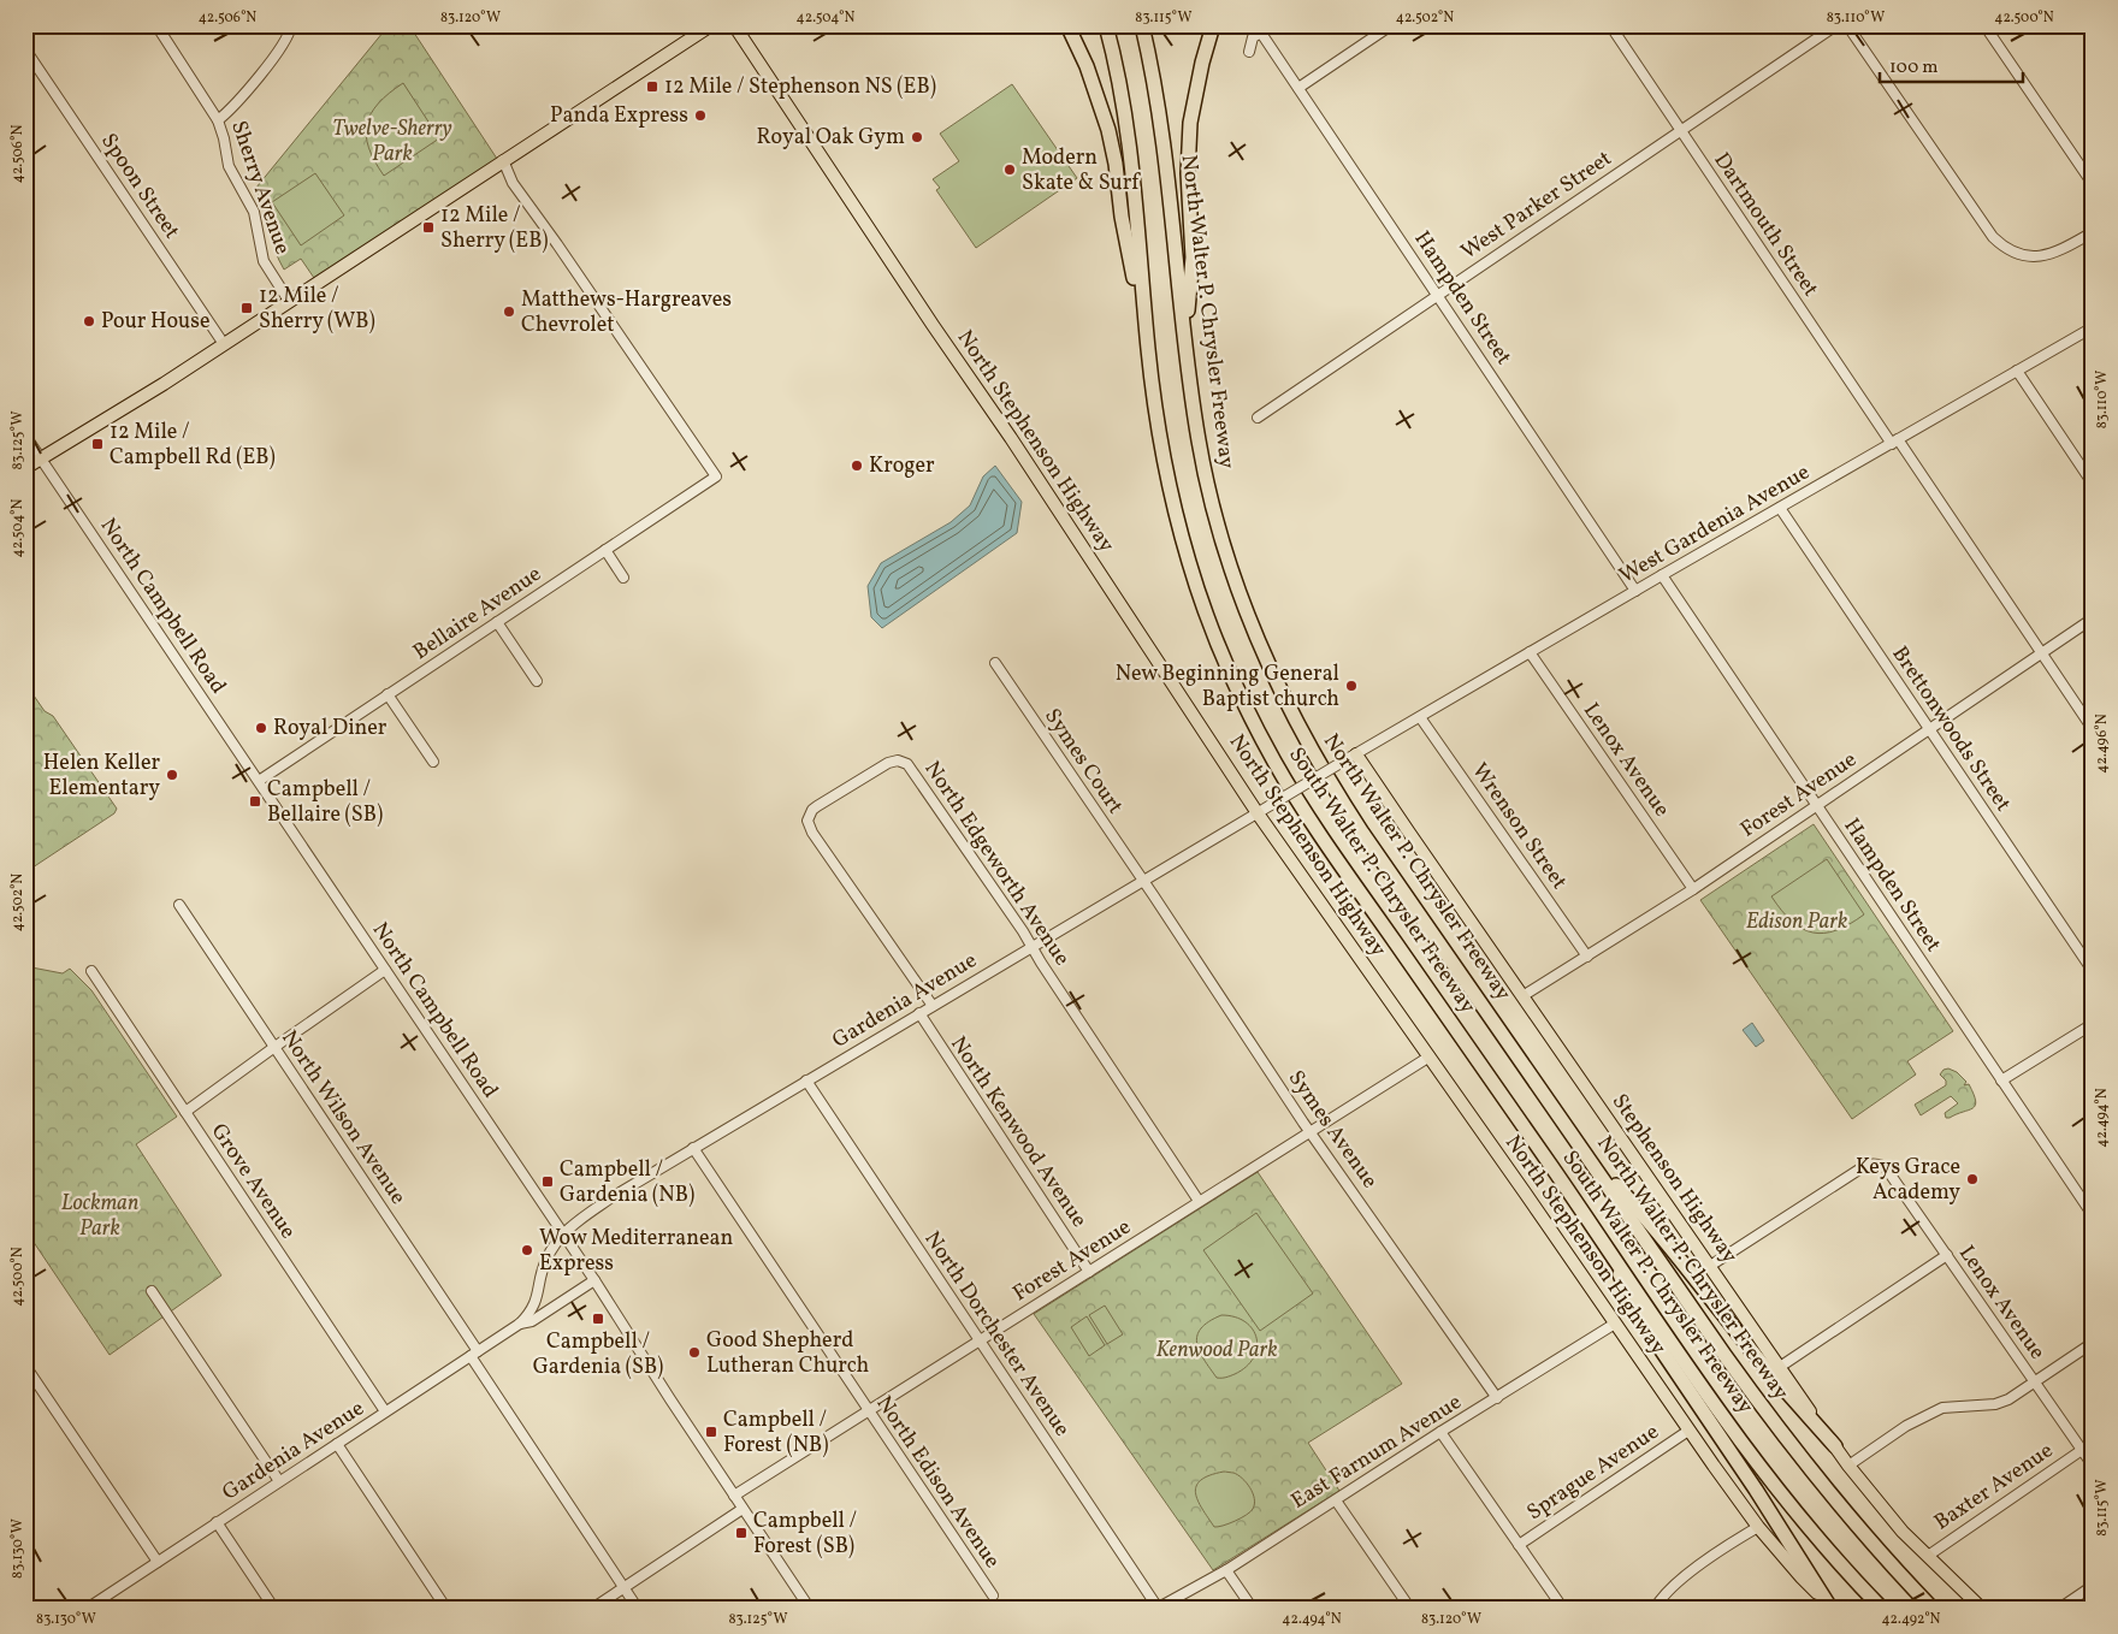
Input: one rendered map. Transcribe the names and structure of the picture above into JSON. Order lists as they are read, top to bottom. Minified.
{"streets":{"highway":["North Walter P. Chrysler Freeway","South Walter P. Chrysler Freeway"],"main road":["North Stephenson Highway","Stephenson Highway"],"street":["Spoon Street","Sherry Avenue","West Parker Street","Dartmouth Street","Hampden Street","West Gardenia Avenue","North Campbell Road","Bellaire Avenue","Brettonwoods Street","Lenox Avenue","Symes Court","Forest Avenue","Wrenson Street","North Edgeworth Avenue","Gardenia Avenue","North Wilson Avenue","Symes Avenue","North Kenwood Avenue","Grove Avenue","North Dorchester Avenue","East Farnum Avenue","Sprague Avenue","North Edison Avenue","Baxter Avenue"]},"crossings":[["West Parker Street","Dartmouth Street"],["West Parker Street","Hampden Street"],["Dartmouth Street","West Gardenia Avenue"],["Dartmouth Street","Forest Avenue"],["Hampden Street","West Gardenia Avenue"],["Hampden Street","Forest Avenue"],["North Stephenson Highway","Forest Avenue"],["North Stephenson Highway","Gardenia Avenue"],["North Stephenson Highway","East Farnum Avenue"],["North Stephenson Highway","Sprague Avenue"],["West Gardenia Avenue","Brettonwoods Street"],["West Gardenia Avenue","Lenox Avenue"],["West Gardenia Avenue","Wrenson Street"],["West Gardenia Avenue","Gardenia Avenue"],["West Gardenia Avenue","Stephenson Highway"],["North Campbell Road","Bellaire Avenue"],["North Campbell Road","Forest Avenue"],["North Campbell Road","Gardenia Avenue"],["Brettonwoods Street","Forest Avenue"],["Lenox Avenue","Forest Avenue"],["Lenox Avenue","Stephenson Highway"],["Lenox Avenue","Baxter Avenue"],["Symes Court","Gardenia Avenue"],["Symes Court","Symes Avenue"],["Forest Avenue","Wrenson Street"],["Forest Avenue","North Edgeworth Avenue"],["Forest Avenue","Symes Avenue"],["Forest Avenue","North Kenwood Avenue"],["Forest Avenue","Stephenson Highway"],["Forest Avenue","North Dorchester Avenue"],["Forest Avenue","North Edison Avenue"],["North Edgeworth Avenue","Gardenia Avenue"],["Gardenia Avenue","North Wilson Avenue"],["Gardenia Avenue","Symes Avenue"],["Gardenia Avenue","North Kenwood Avenue"],["Gardenia Avenue","Stephenson Highway"],["Gardenia Avenue","Grove Avenue"],["Gardenia Avenue","North Dorchester Avenue"],["Gardenia Avenue","North Edison Avenue"],["Symes Avenue","East Farnum Avenue"],["Stephenson Highway","Baxter Avenue"],["North Dorchester Avenue","East Farnum Avenue"]],"parks":["Twelve-Sherry Park","Edison Park","Lockman Park","Kenwood Park"],"places":{"transit":["12 Mile / Stephenson NS (EB)","12 Mile / Sherry (EB)","12 Mile / Sherry (WB)","12 Mile / Campbell Rd (EB)","Campbell / Bellaire (SB)","Campbell / Gardenia (NB)","Campbell / Gardenia (SB)","Campbell / Forest (NB)","Campbell / Forest (SB)"],"other":["Panda Express","Royal Oak Gym","Modern Skate & Surf","Matthews-Hargreaves Chevrolet","Pour House","Kroger","New Beginning General Baptist church","Royal Diner","Helen Keller Elementary","Keys Grace Academy","Wow Mediterranean Express","Good Shepherd Lutheran Church"]},"scale_bar":"100 m","coordinates":["42.506°N","83.120°W","42.504°N","83.115°W","42.502°N","83.110°W","42.500°N","83.125°W","42.496°N","42.494°N","83.130°W","42.492°N"]}
